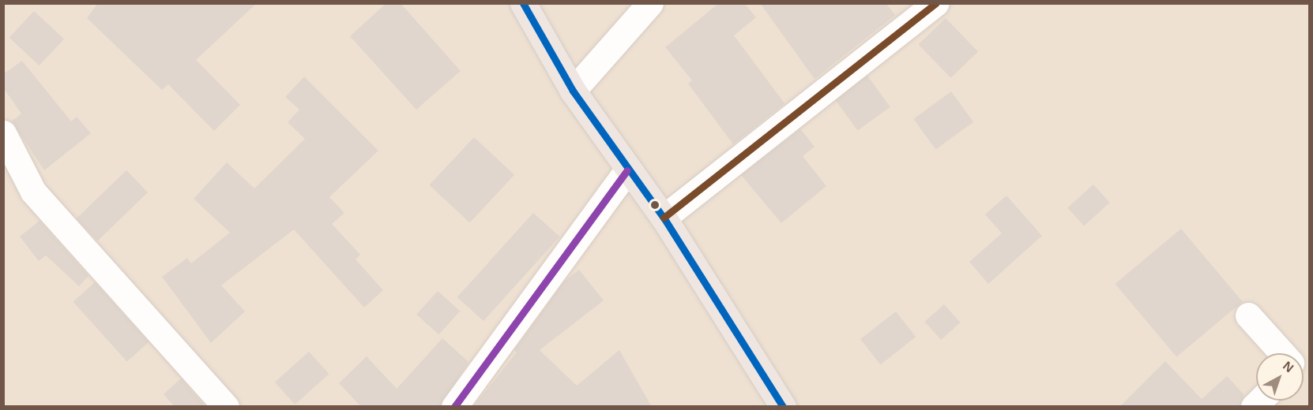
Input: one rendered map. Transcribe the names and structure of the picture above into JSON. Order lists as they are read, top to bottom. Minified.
{"north":"top right"}
